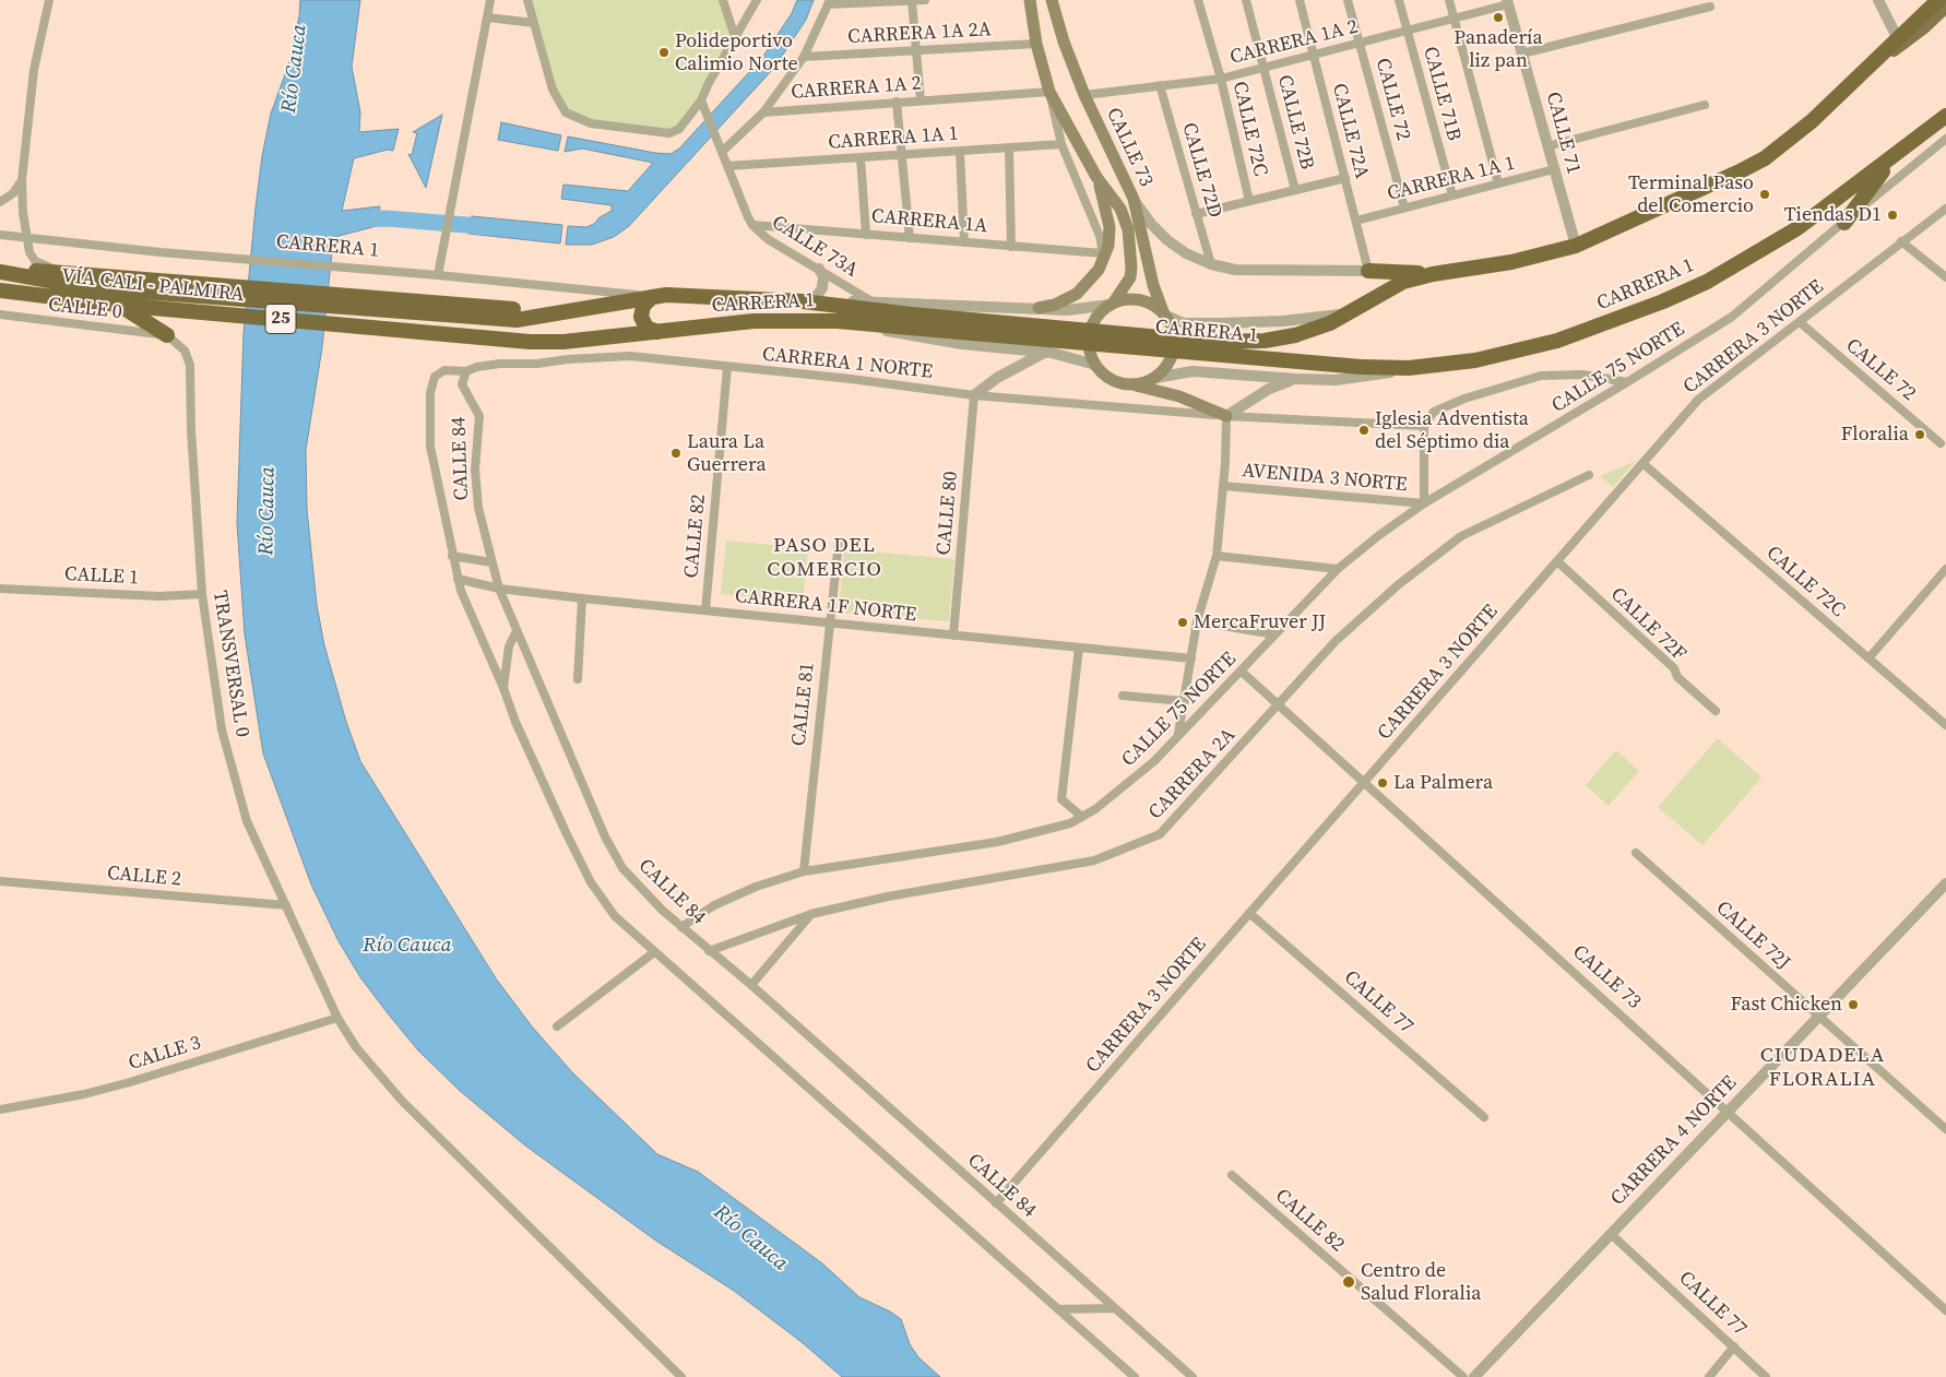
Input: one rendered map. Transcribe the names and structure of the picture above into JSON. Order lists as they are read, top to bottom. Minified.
{"streets":{"highway":["CARRERA 1","VÍA CALI - PALMIRA","25"],"main road":["CALLE 73"],"street":["CARRERA 1A 2A","CARRERA 1A 2","CALLE 71B","CALLE 72","CALLE 72B","CALLE 72C","CALLE 72A","CALLE 71","CARRERA 1A 1","CALLE 72D","CARRERA 1A","CALLE 73A","CALLE 0","CARRERA 3 NORTE","CARRERA 1 NORTE","CALLE 75 NORTE","CALLE 84","AVENIDA 3 NORTE","CALLE 80","CALLE 82","CALLE 1","CARRERA 1F NORTE","CALLE 72F","TRANSVERSAL 0","CALLE 81","CARRERA 2A","CALLE 2","CALLE 72J","CALLE 77","CALLE 3","CARRERA 4 NORTE"]},"crossings":[["CARRERA 1A 2A","CALLE 73"],["CARRERA 1A 2","CALLE 71B"],["CARRERA 1A 2","CALLE 72"],["CARRERA 1A 2","CALLE 72B"],["CARRERA 1A 2","CALLE 72C"],["CARRERA 1A 2","CALLE 72A"],["CARRERA 1A 2","CALLE 71"],["CARRERA 1A 2","CALLE 73"],["CARRERA 1A 2","CALLE 72D"],["CALLE 71B","CARRERA 1A 1"],["CALLE 72","CARRERA 1A 1"],["CALLE 72","CARRERA 3 NORTE"],["CALLE 72C","CARRERA 3 NORTE"],["CALLE 72A","CARRERA 1A 1"],["CALLE 71","CARRERA 1A 1"],["CALLE 71","CARRERA 1"],["CARRERA 1A 1","CALLE 73A"],["CALLE 73","CARRERA 3 NORTE"],["CALLE 73","CALLE 75 NORTE"],["CALLE 73","CARRERA 2A"],["CALLE 73","CARRERA 4 NORTE"],["CARRERA 1A","CALLE 73A"],["CARRERA 1","VÍA CALI - PALMIRA"],["VÍA CALI - PALMIRA","25"],["CALLE 0","TRANSVERSAL 0"],["CARRERA 3 NORTE","CALLE 84"],["CARRERA 3 NORTE","CALLE 72F"],["CARRERA 3 NORTE","CALLE 77"],["CARRERA 1 NORTE","CALLE 84"],["CARRERA 1 NORTE","CALLE 80"],["CARRERA 1 NORTE","CALLE 82"],["CALLE 75 NORTE","CALLE 84"],["CALLE 75 NORTE","AVENIDA 3 NORTE"],["CALLE 75 NORTE","CALLE 81"],["CALLE 84","CARRERA 1F NORTE"],["CALLE 84","CARRERA 2A"],["CALLE 80","CARRERA 1F NORTE"],["CALLE 82","CARRERA 1F NORTE"],["CALLE 1","TRANSVERSAL 0"],["CARRERA 1F NORTE","CALLE 81"],["TRANSVERSAL 0","CALLE 2"],["TRANSVERSAL 0","CALLE 3"],["CALLE 72J","CARRERA 4 NORTE"],["CALLE 77","CARRERA 4 NORTE"]],"districts":["PASO DEL COMERCIO","CIUDADELA FLORALIA"],"water":["Río Cauca"],"places":["Panadería liz pan","Polideportivo Calimio Norte","Terminal Paso del Comercio","Tiendas D1","Iglesia Adventista del Séptimo dia","Floralia","Laura La Guerrera","MercaFruver JJ","La Palmera","Fast Chicken","Centro de Salud Floralia"]}
